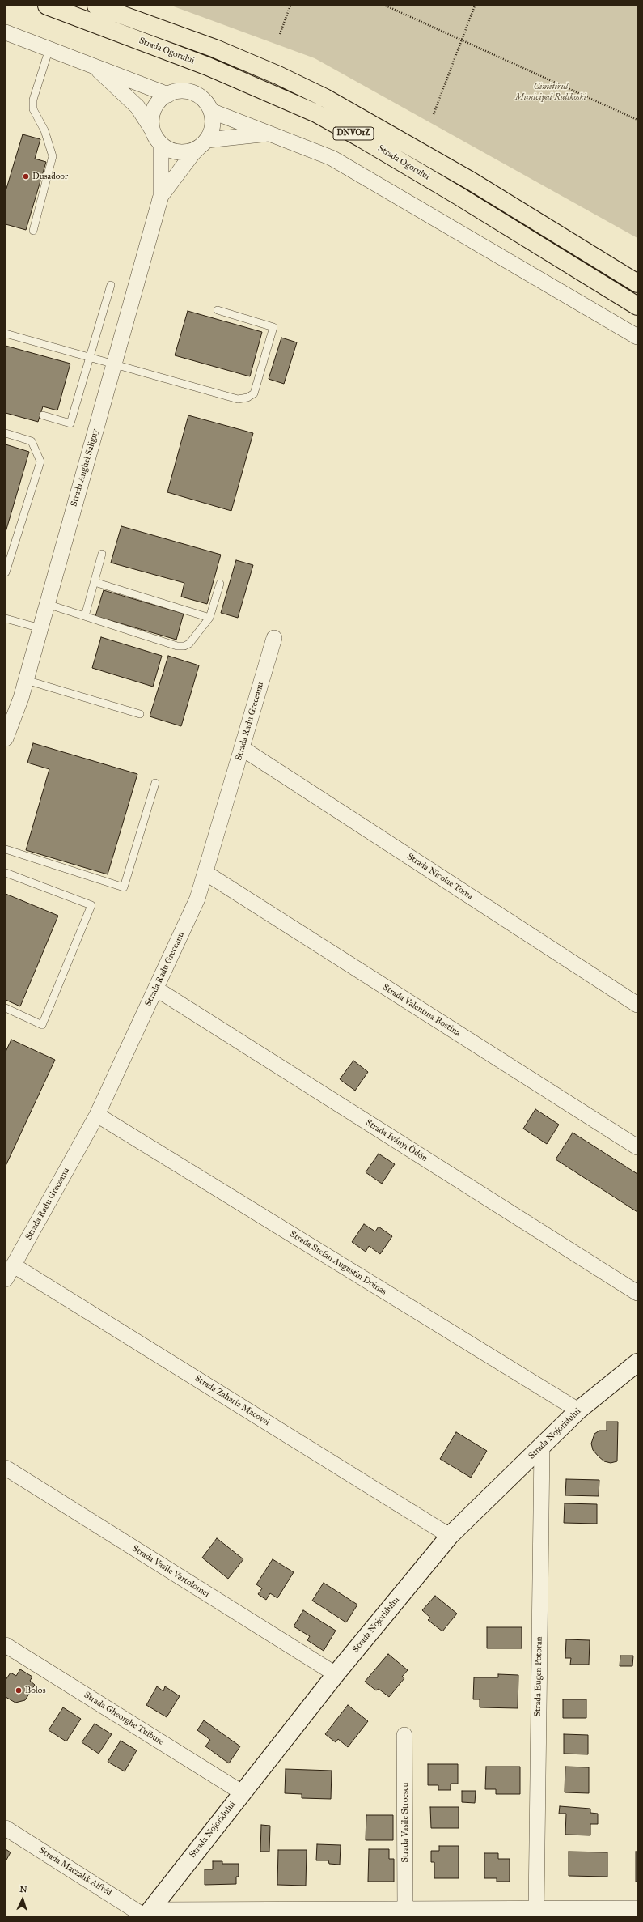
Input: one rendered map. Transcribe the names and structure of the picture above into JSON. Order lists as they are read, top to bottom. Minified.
{"streets":{"highway":["Strada Ogorului","DNVO1Z"],"main road":["Strada Nojoridului"],"street":["Strada Anghel Saligny","Strada Radu Greceanu","Strada Nicolae Toma","Strada Valentina Bostina","Strada Iványi Ödön","Strada Stefan Augustin Doinas","Strada Zaharia Macovei","Strada Vasile Vartolomei","Strada Eugen Potoran","Strada Gheorghe Tulbure","Strada Vasile Stroescu","Strada Maczalik Alfréd"]},"crossings":[["Strada Radu Greceanu","Strada Nicolae Toma"],["Strada Radu Greceanu","Strada Valentina Bostina"],["Strada Radu Greceanu","Strada Iványi Ödön"],["Strada Radu Greceanu","Strada Stefan Augustin Doinas"],["Strada Radu Greceanu","Strada Zaharia Macovei"],["Strada Stefan Augustin Doinas","Strada Nojoridului"],["Strada Zaharia Macovei","Strada Nojoridului"],["Strada Nojoridului","Strada Vasile Vartolomei"],["Strada Nojoridului","Strada Eugen Potoran"],["Strada Nojoridului","Strada Gheorghe Tulbure"],["Strada Nojoridului","Strada Maczalik Alfréd"]],"parks":["Cimitirul Municipal Rulikoski"],"places":["Dusadoor","Bolos"],"north":"top"}
